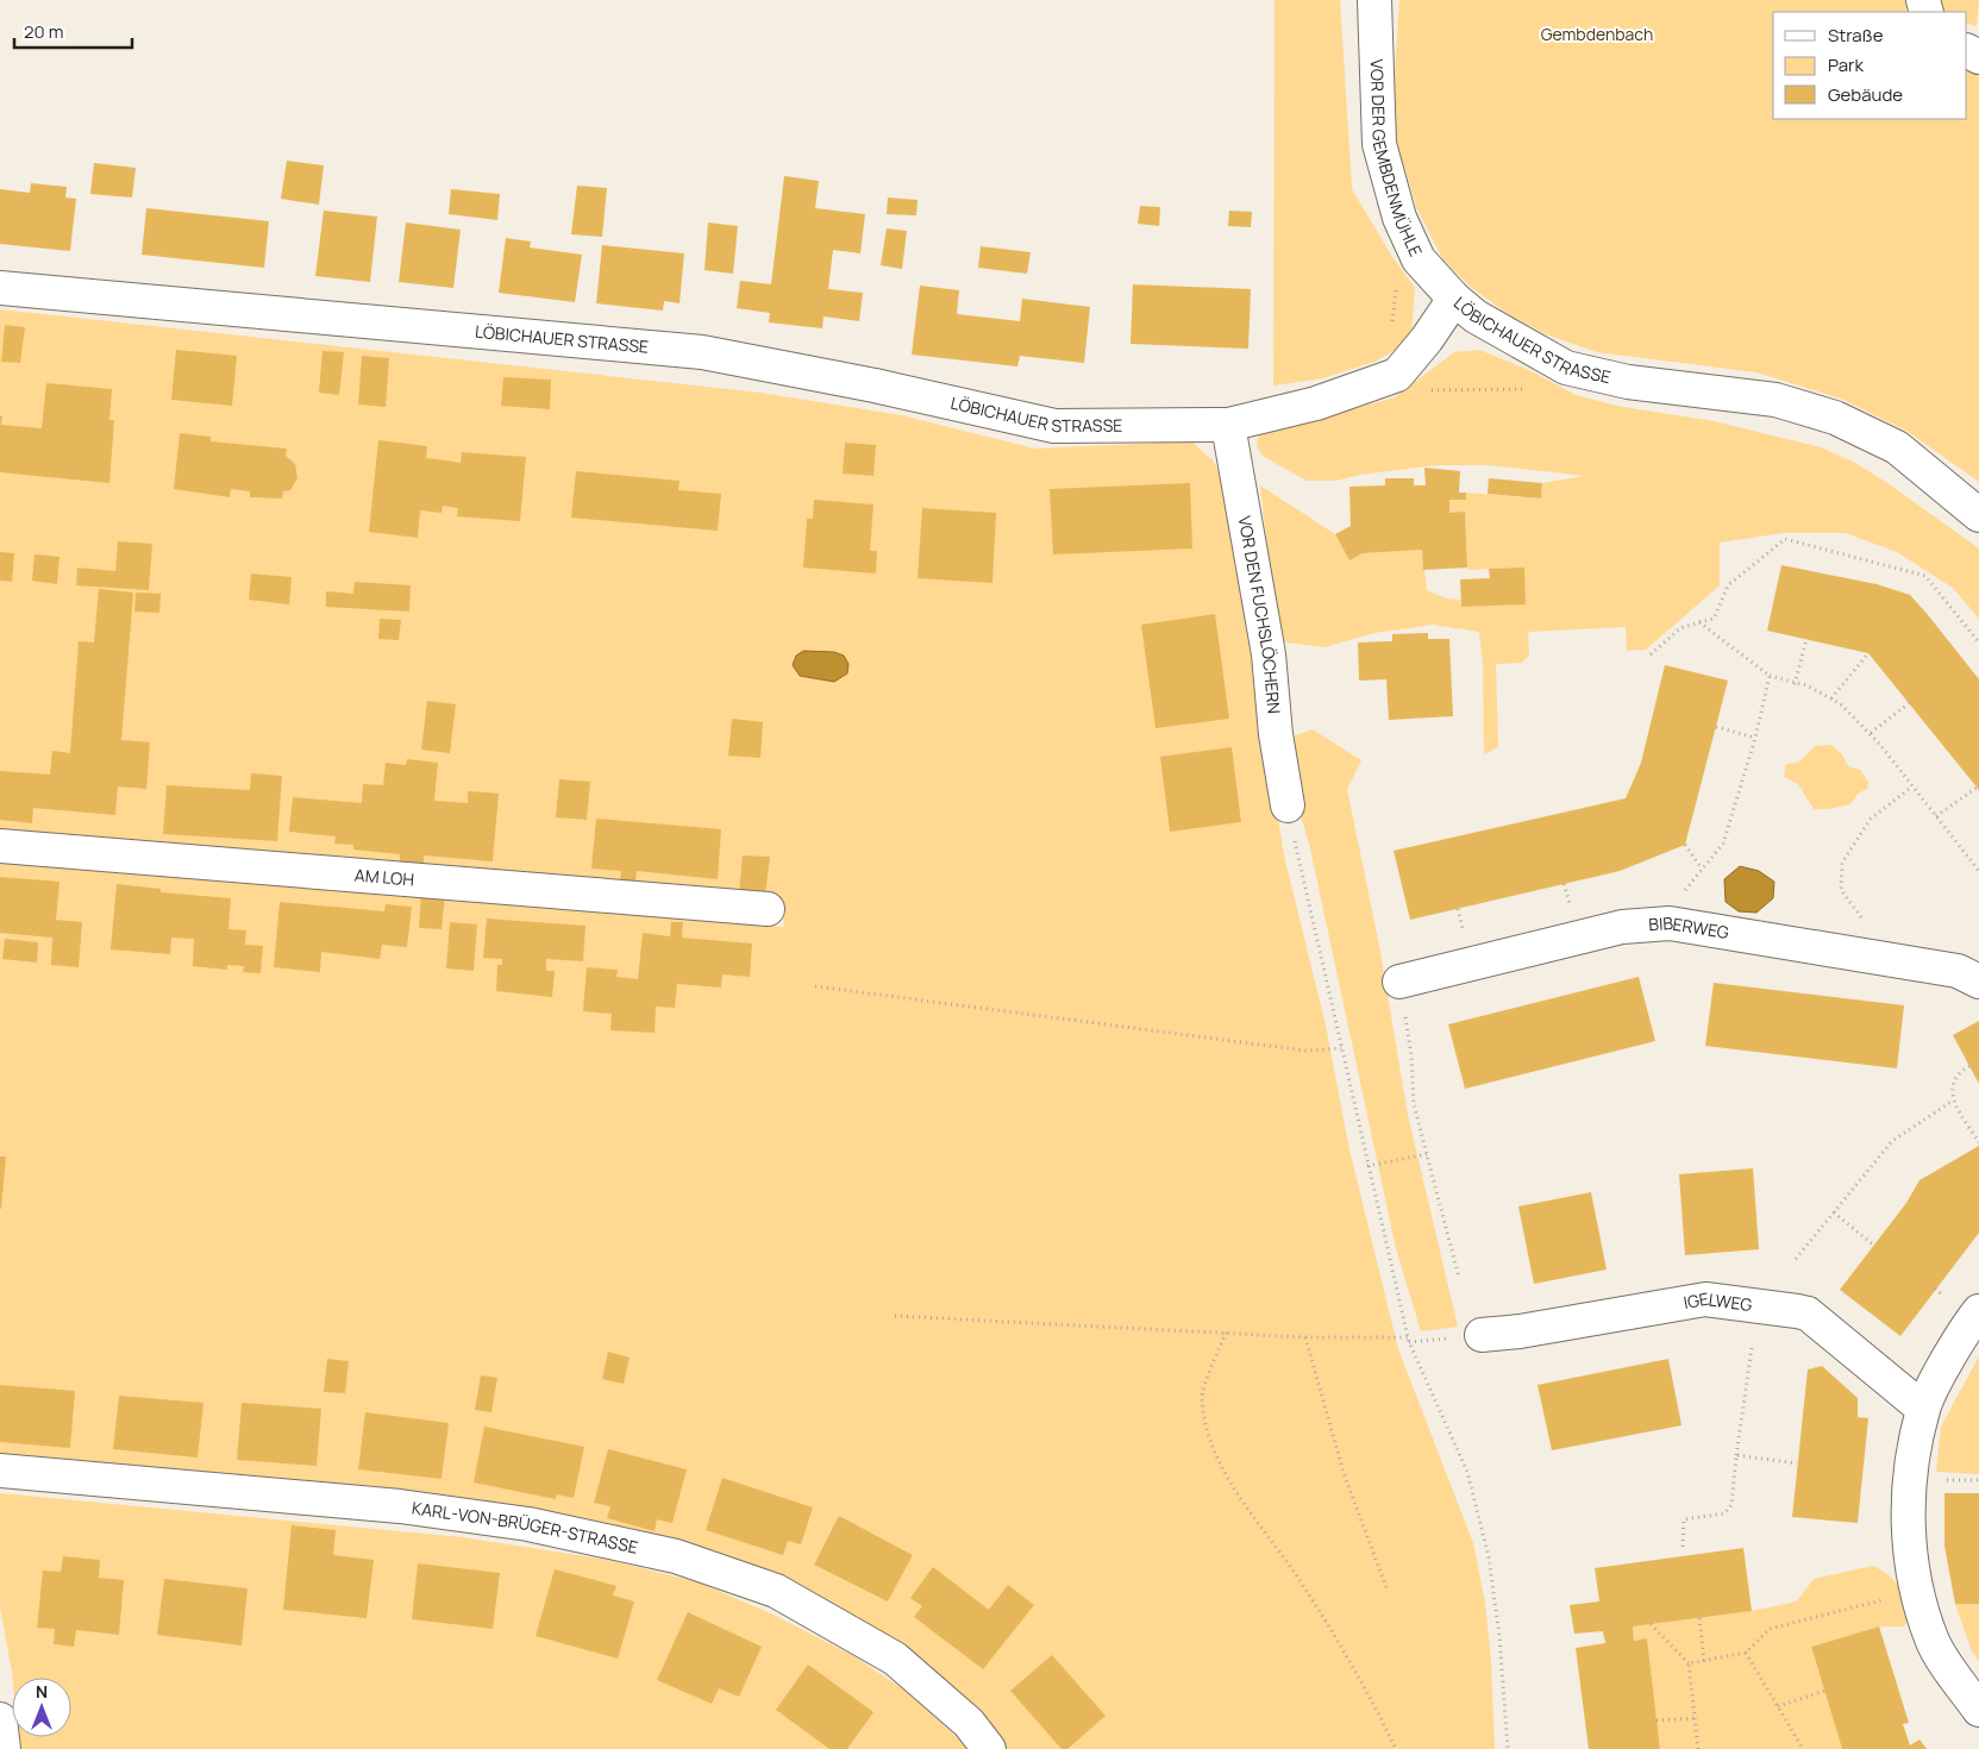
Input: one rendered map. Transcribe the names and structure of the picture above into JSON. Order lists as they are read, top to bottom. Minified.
{"streets":{"street":["VOR DER GEMBDENMÜHLE","LÖBICHAUER STRASSE","VOR DEN FUCHSLÖCHERN","AM LOH","BIBERWEG","IGELWEG","KARL-VON-BRÜGER-STRASSE"]},"crossings":[["VOR DER GEMBDENMÜHLE","LÖBICHAUER STRASSE"],["LÖBICHAUER STRASSE","VOR DEN FUCHSLÖCHERN"]],"parks":["Gembdenbach"],"legend":["Straße","Park","Gebäude"],"scale_bar":"20 m","north":"top"}
